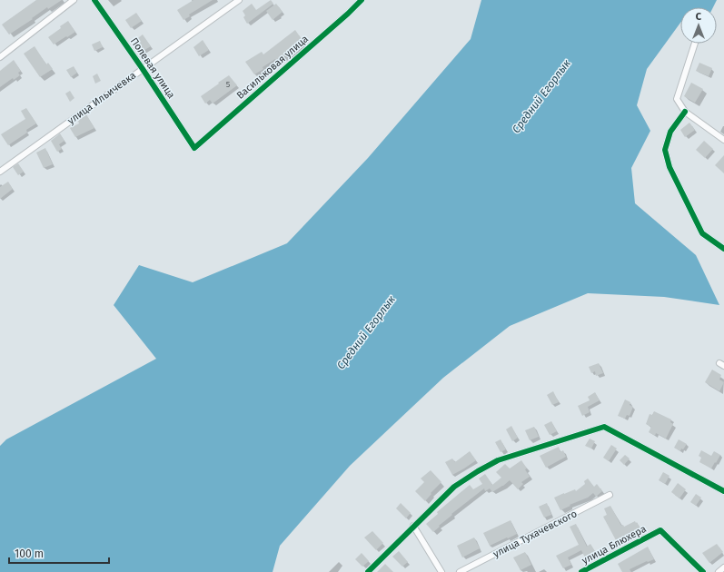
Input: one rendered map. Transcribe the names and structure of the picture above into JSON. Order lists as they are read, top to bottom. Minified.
{"streets":{"street":["Васильковая улица","Полевая улица","улица Ильичевка","улица Тухачевского","улица Блюхера"]},"crossings":[["Васильковая улица","Полевая улица"],["Полевая улица","улица Ильичевка"]],"water":["Средний Егорлык"],"house_numbers":["5"],"scale_bar":"100 m","north":"top"}
